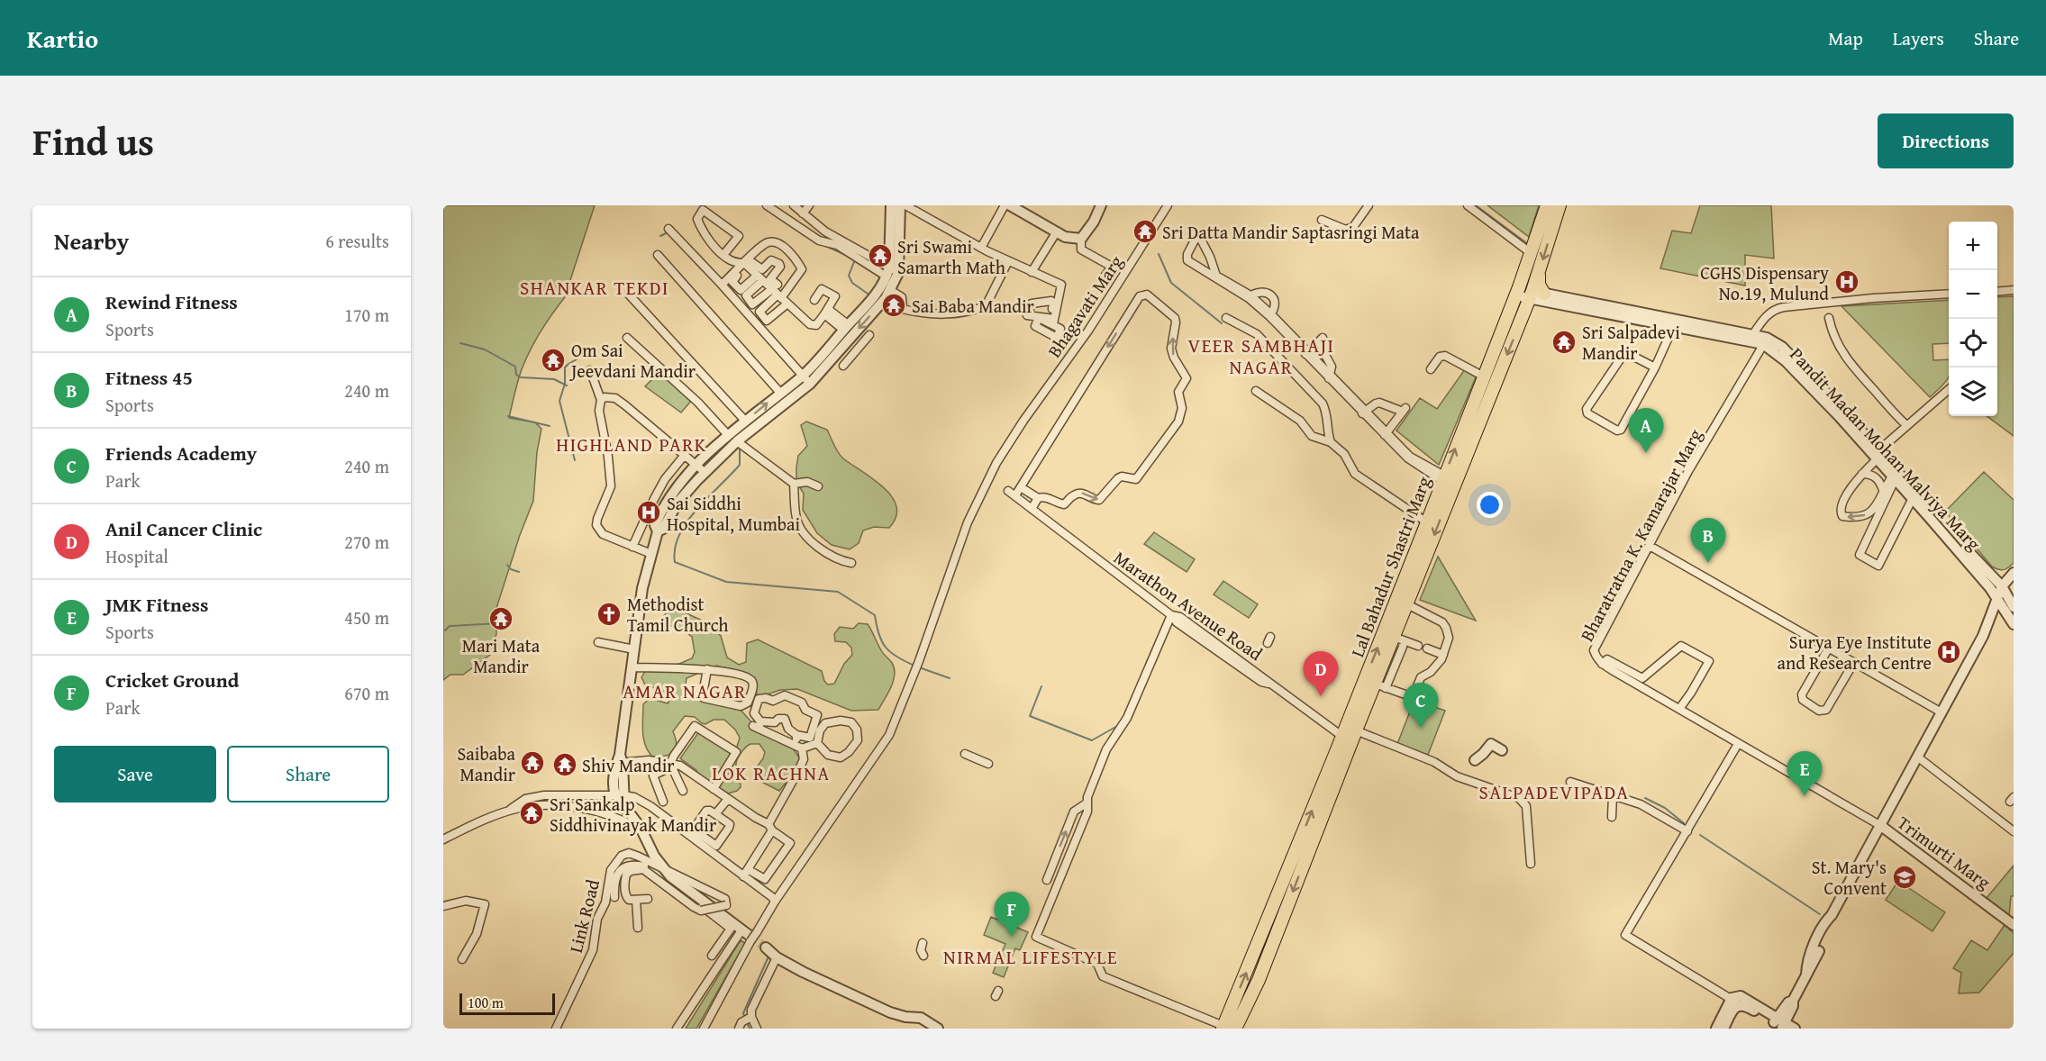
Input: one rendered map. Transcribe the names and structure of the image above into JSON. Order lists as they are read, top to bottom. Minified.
{"streets":{"main road":["Lal Bahadur Shastri Marg"],"street":["Bhagavati Marg","Pandit Madan Mohan Malviya Marg","Bharatratna K. Kamarajar Marg","Marathon Avenue Road","Trimurti Marg","Link Road"]},"crossings":[["Pandit Madan Mohan Malviya Marg","Bharatratna K. Kamarajar Marg"],["Pandit Madan Mohan Malviya Marg","Lal Bahadur Shastri Marg"],["Bharatratna K. Kamarajar Marg","Trimurti Marg"],["Lal Bahadur Shastri Marg","Marathon Avenue Road"]],"districts":["SHANKAR TEKDI","VEER SAMBHAJI NAGAR","HIGHLAND PARK","AMAR NAGAR","LOK RACHNA","SALPADEVIPADA","NIRMAL LIFESTYLE"],"places":{"temple":["Sri Datta Mandir Saptasringi Mata","Sri Swami Samarth Math","Sai Baba Mandir","Sri Salpadevi Mandir","Om Sai Jeevdani Mandir","Mari Mata Mandir","Saibaba Mandir","Shiv Mandir","Sri Sankalp Siddhivinayak Mandir"],"hospital":["CGHS Dispensary No.19, Mulund","Sai Siddhi Hospital, Mumbai","Surya Eye Institute and Research Centre"],"church":["Methodist Tamil Church"],"school or university":["St. Mary's Convent"]},"scale_bar":"100 m","page":{"header":"Kartio","nav":["Map","Layers","Share"],"title":"Find us","buttons":["Directions",["Save","Share"]],"heading":["Nearby","6 results"],"map_buttons":["+","−"],"list":[{"mark":"A","name":"Rewind Fitness","note":"Sports","value":"170 m"},{"mark":"B","name":"Fitness 45","note":"Sports","value":"240 m"},{"mark":"C","name":"Friends Academy","note":"Park","value":"240 m"},{"mark":"D","name":"Anil Cancer Clinic","note":"Hospital","value":"270 m"},{"mark":"E","name":"JMK Fitness","note":"Sports","value":"450 m"},{"mark":"F","name":"Cricket Ground","note":"Park","value":"670 m"}],"pins":["A","B","D","C","E","F"],"scale":"100 m"}}
